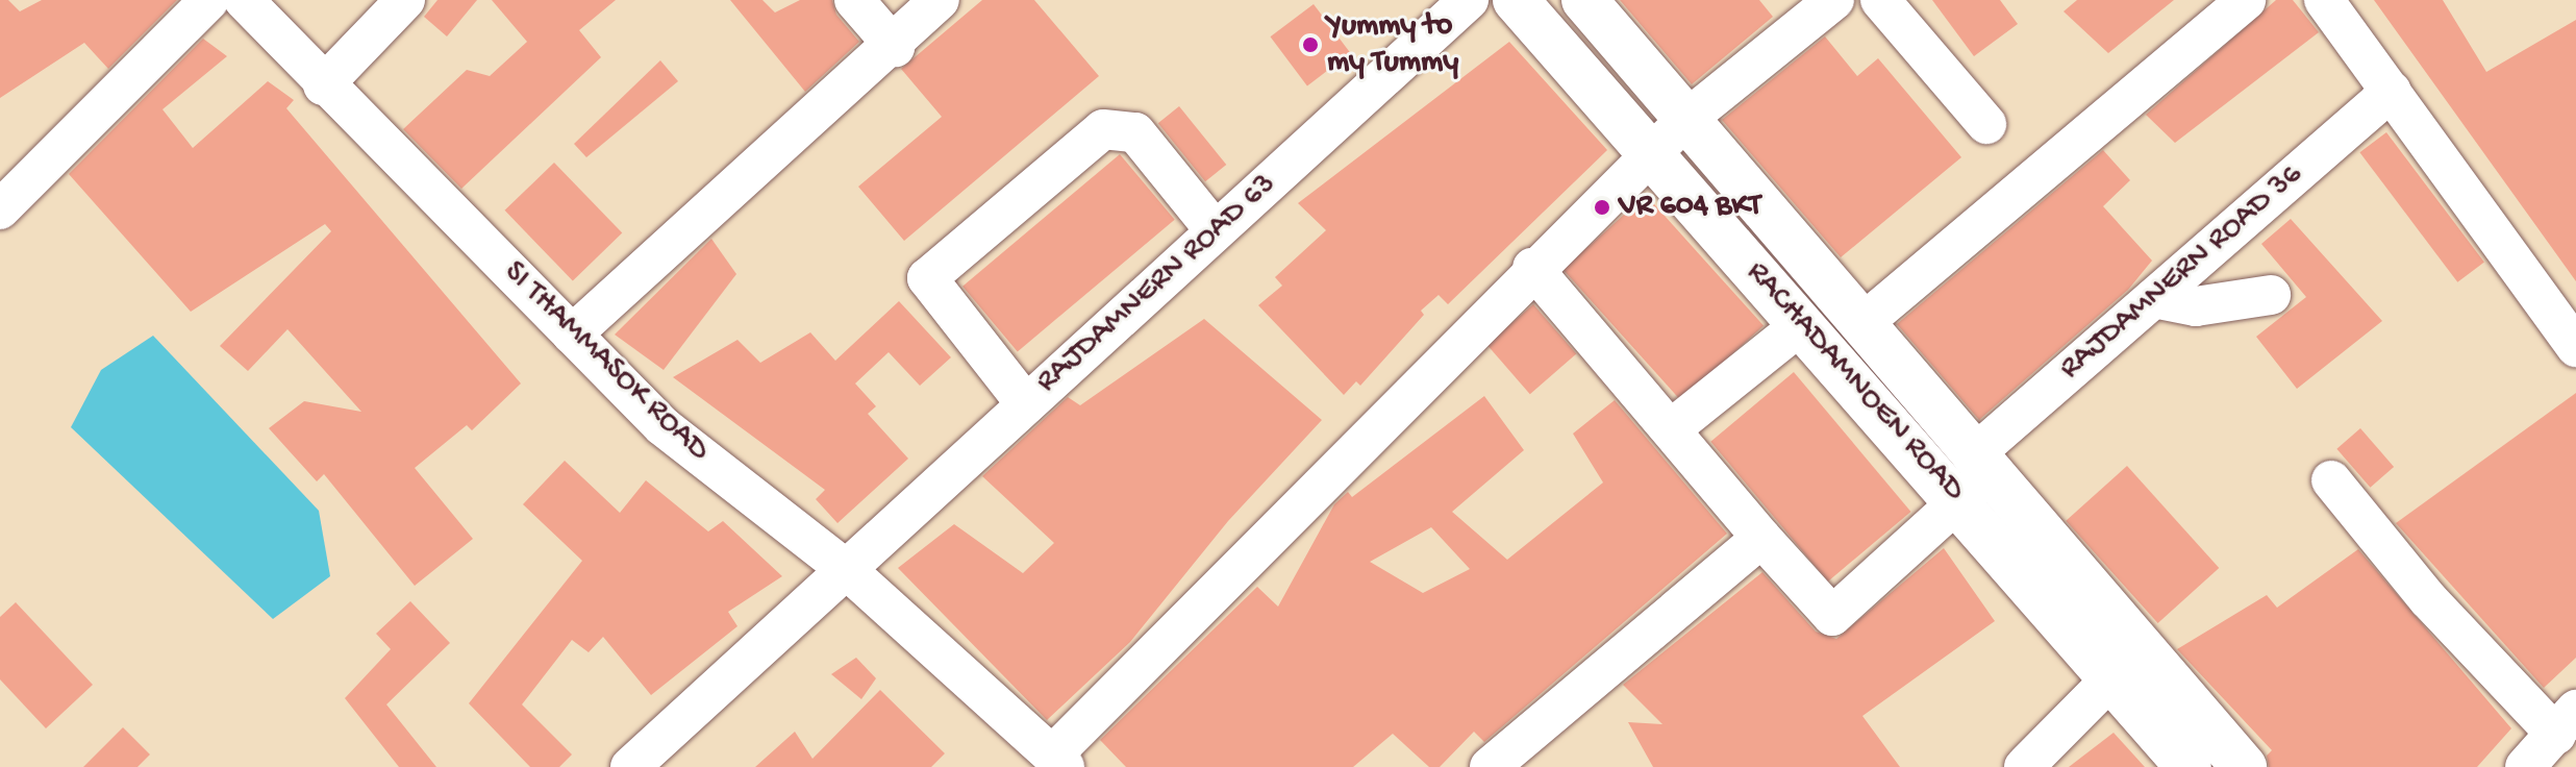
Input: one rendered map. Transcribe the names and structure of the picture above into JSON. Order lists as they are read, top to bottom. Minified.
{"streets":{"main road":["RACHADAMNOEN ROAD"],"street":["RAJDAMNERN ROAD 36","RAJDAMNERN ROAD 63","SI THAMMASOK ROAD"]},"crossings":[["RAJDAMNERN ROAD 36","RACHADAMNOEN ROAD"],["RAJDAMNERN ROAD 63","SI THAMMASOK ROAD"]],"places":["Yummy to my Tummy","VR 604 BKT"]}
